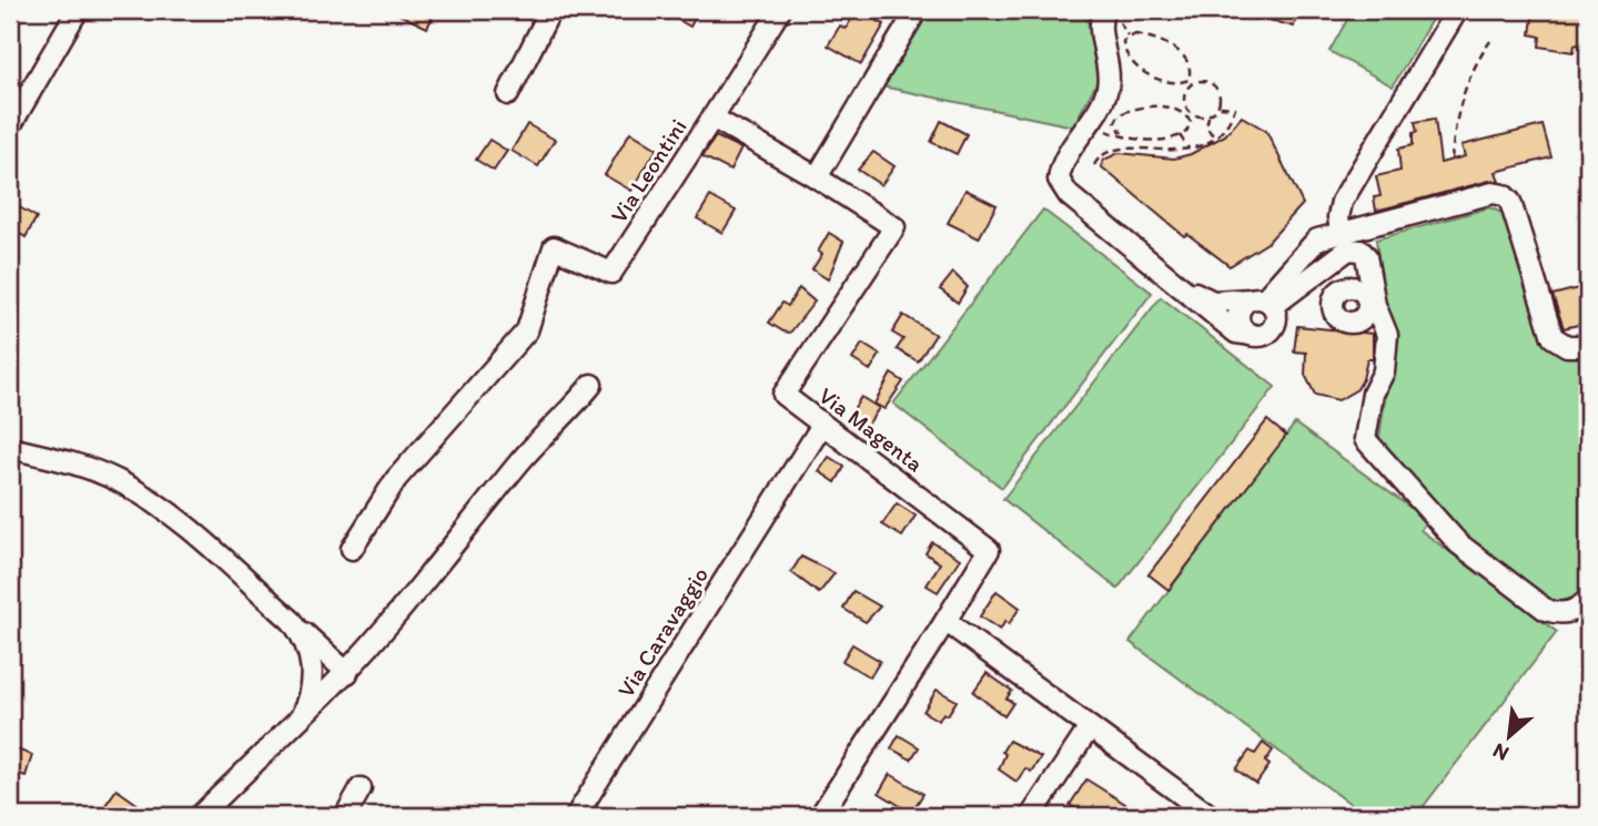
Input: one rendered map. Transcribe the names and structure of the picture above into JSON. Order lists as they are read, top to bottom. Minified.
{"streets":{"street":["Via Leontini","Via Magenta","Via Caravaggio"]},"crossings":[["Via Leontini","Via Magenta"],["Via Magenta","Via Caravaggio"]],"north":"bottom left"}
